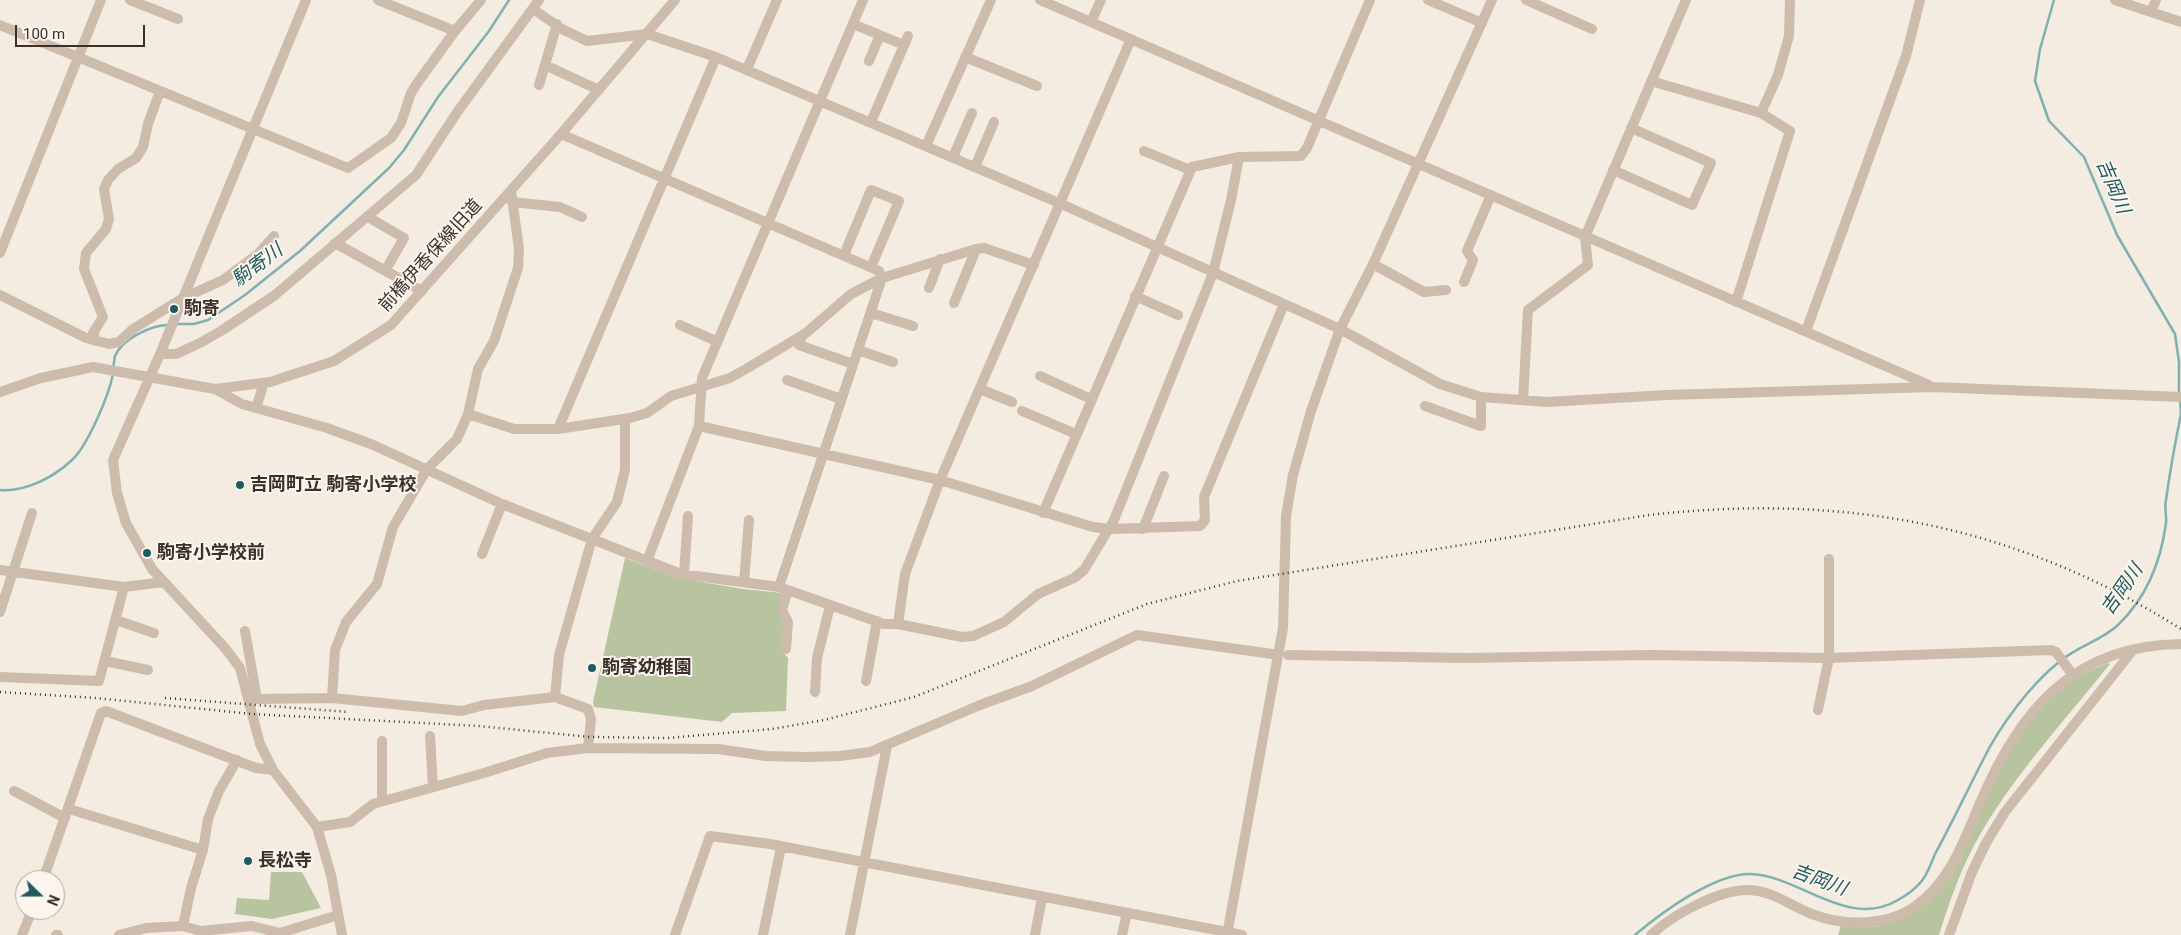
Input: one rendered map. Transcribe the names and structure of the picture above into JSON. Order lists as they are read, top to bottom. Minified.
{"streets":{"street":["前橋伊香保線旧道"]},"water":["吉岡川","駒寄川"],"places":["駒寄","吉岡町立 駒寄小学校","駒寄小学校前","駒寄幼稚園","長松寺"],"scale_bar":"100 m","north":"right"}
